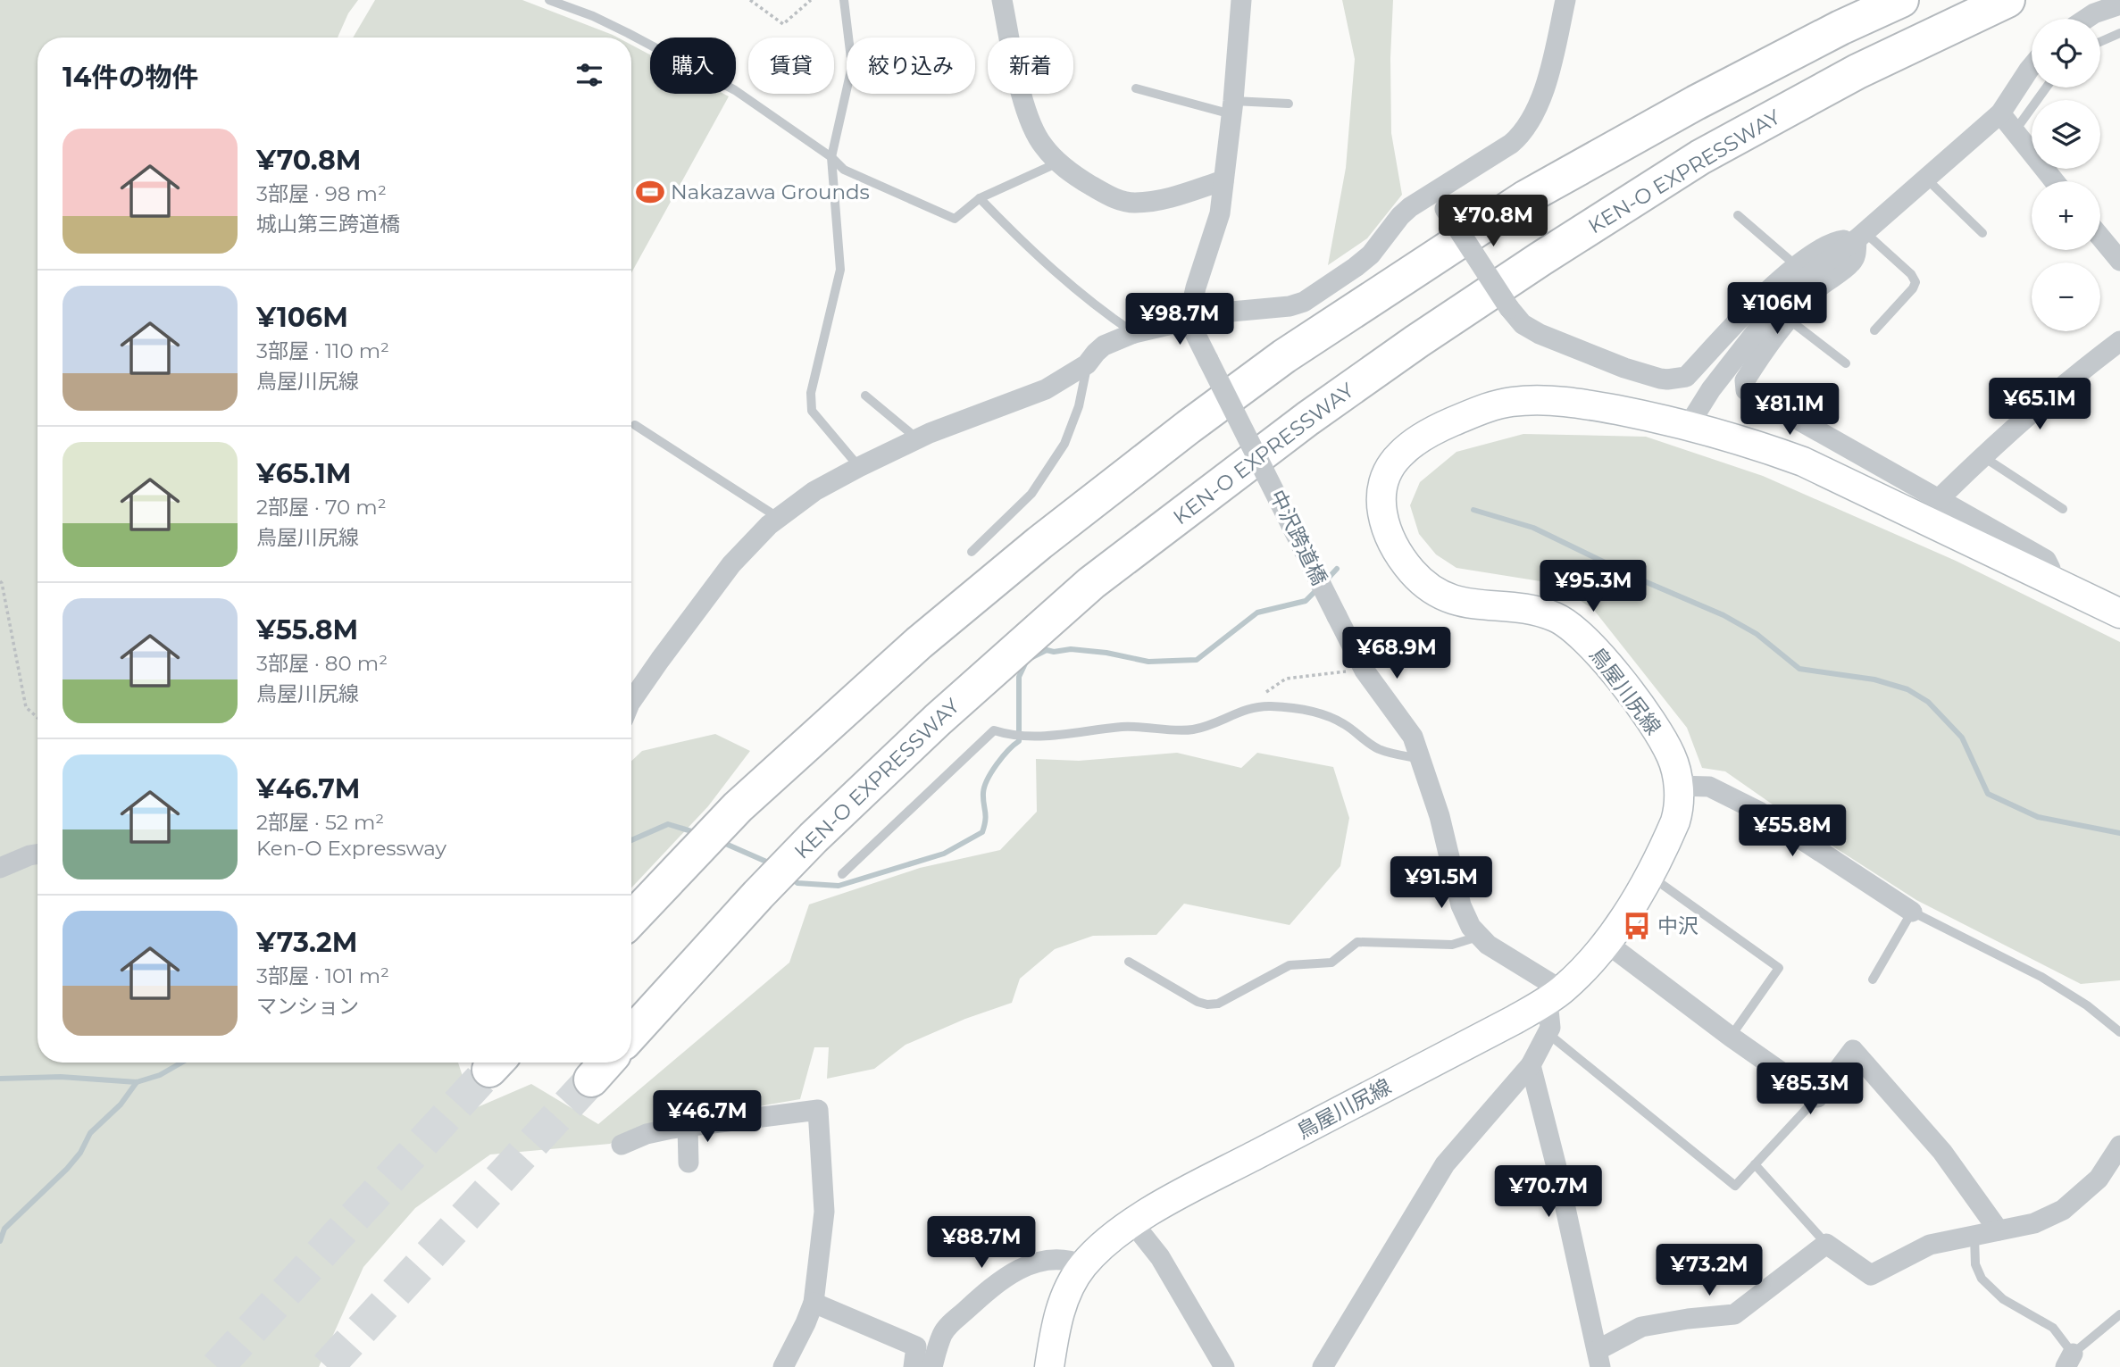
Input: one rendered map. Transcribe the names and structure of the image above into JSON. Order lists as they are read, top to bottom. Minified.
{"streets":{"highway":["KEN-O EXPRESSWAY"],"main road":["鳥屋川尻線"],"street":["中沢跨道橋"]},"places":{"sports":["Nakazawa Grounds"],"bus stop":["中沢"]},"page":{"map_buttons":["+","−"],"chip":["購入","賃貸","絞り込み","新着"],"heading":"14件の物件","list":[{"name":"¥70.8M","note":"3部屋 · 98 m² · 城山第三跨道橋"},{"name":"¥106M","note":"3部屋 · 110 m² · 鳥屋川尻線"},{"name":"¥65.1M","note":"2部屋 · 70 m² · 鳥屋川尻線"},{"name":"¥55.8M","note":"3部屋 · 80 m² · 鳥屋川尻線"},{"name":"¥46.7M","note":"2部屋 · 52 m² · Ken-O Expressway"},{"name":"¥73.2M","note":"3部屋 · 101 m² · マンション"}],"price":["¥70.8M","¥106M","¥98.7M","¥65.1M","¥81.1M","¥95.3M","¥68.9M","¥55.8M","¥91.5M","¥85.3M","¥46.7M","¥70.7M","¥88.7M","¥73.2M"]}}
